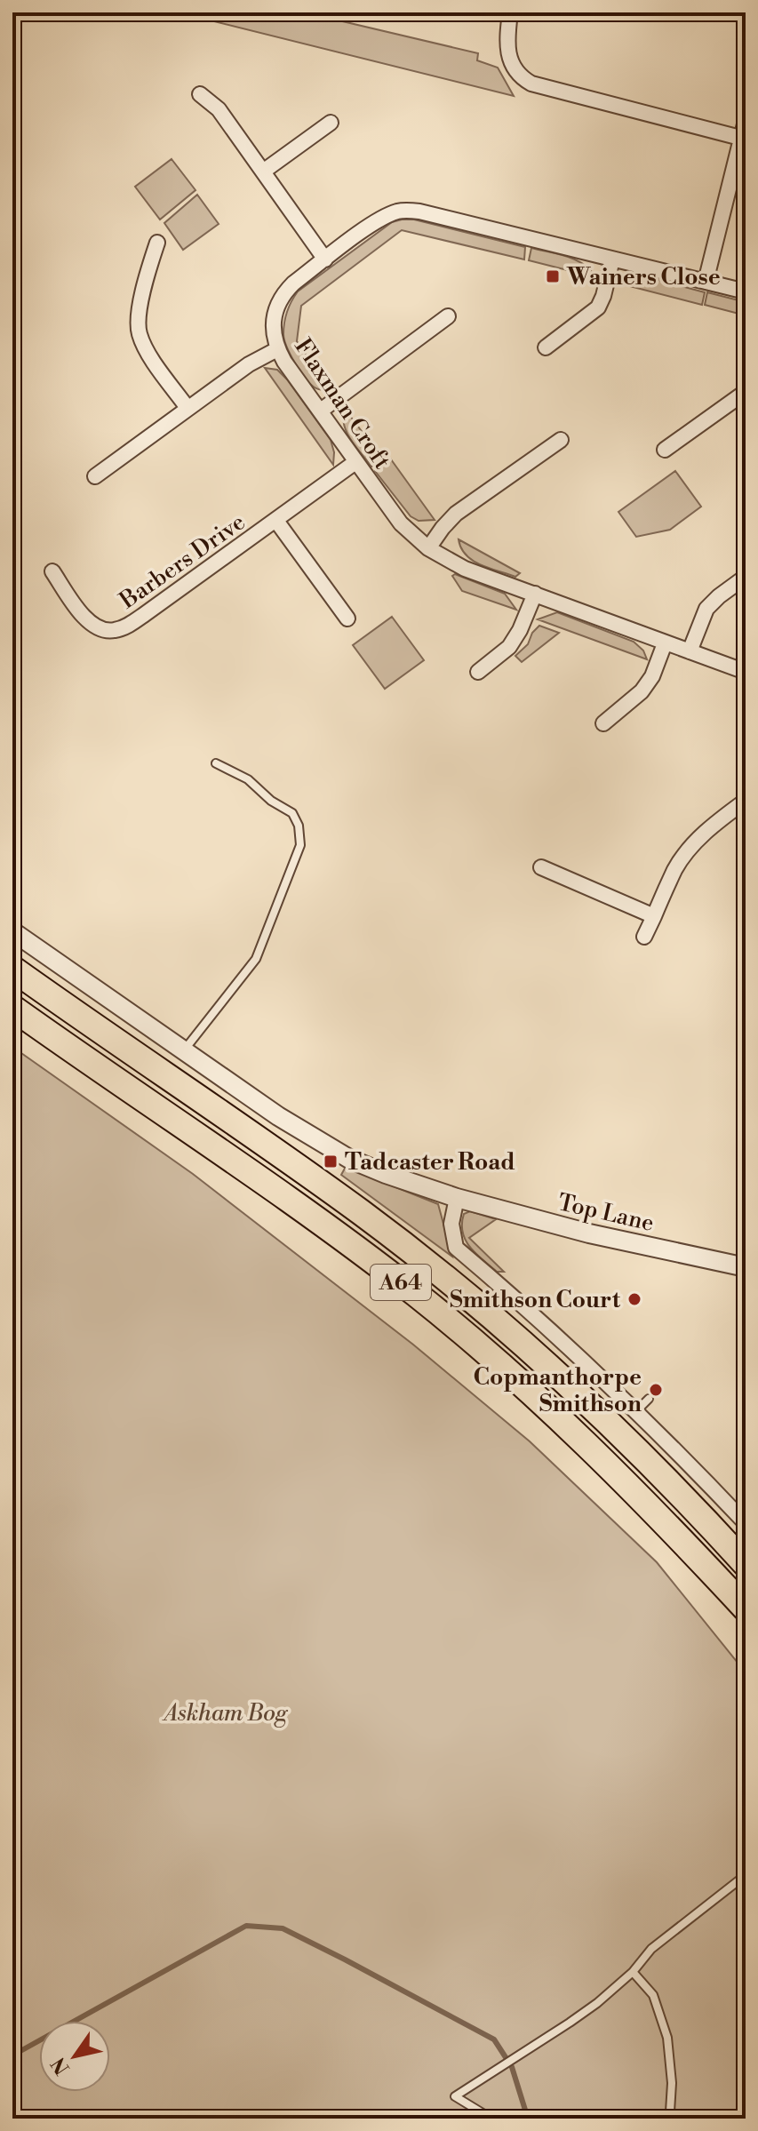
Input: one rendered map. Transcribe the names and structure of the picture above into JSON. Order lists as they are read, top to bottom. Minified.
{"streets":{"highway":["A64"],"street":["Flaxman Croft","Barbers Drive","Top Lane"]},"crossings":[["Flaxman Croft","Barbers Drive"]],"parks":["Askham Bog"],"places":{"transit":["Wainers Close","Tadcaster Road"],"other":["Smithson Court","Copmanthorpe Smithson"]},"north":"bottom left"}
